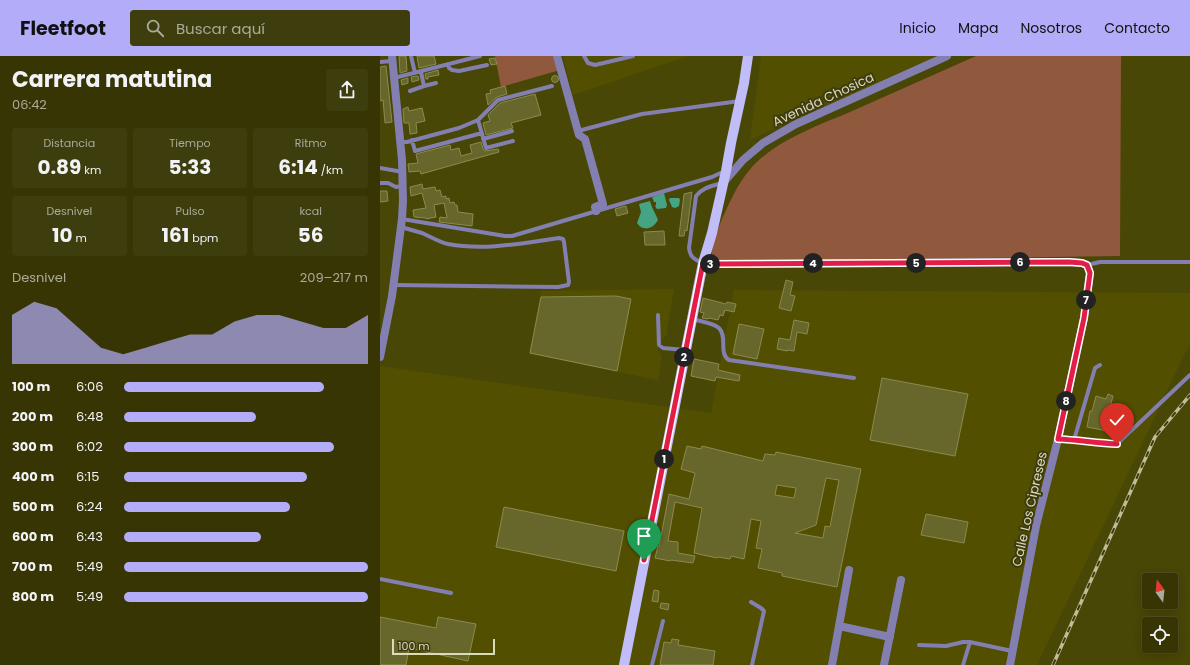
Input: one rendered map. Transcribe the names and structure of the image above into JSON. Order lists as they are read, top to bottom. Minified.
{"streets":{"main road":["Avenida Chosica"],"street":["Calle Los Cipreses"]},"scale_bar":"100 m","north":"top","page":{"header":"Fleetfoot","search":"Buscar aquí","nav":["Inicio","Mapa","Nosotros","Contacto"],"heading":["Carrera matutina","06:42"],"stats":[["Distancia","0.89 km"],["Tiempo","5:33"],["Ritmo","6:14 /km"],["Desnivel","10 m"],["Pulso","161 bpm"],["kcal","56"]],"pins":["6","4","5","3","7","2","8","1"],"chart":["Desnivel","209–217 m"],"list":[{"name":"100 m","note":"6:06"},{"name":"200 m","note":"6:48"},{"name":"300 m","note":"6:02"},{"name":"400 m","note":"6:15"},{"name":"500 m","note":"6:24"},{"name":"600 m","note":"6:43"},{"name":"700 m","note":"5:49"},{"name":"800 m","note":"5:49"}],"scale":"100 m"}}
